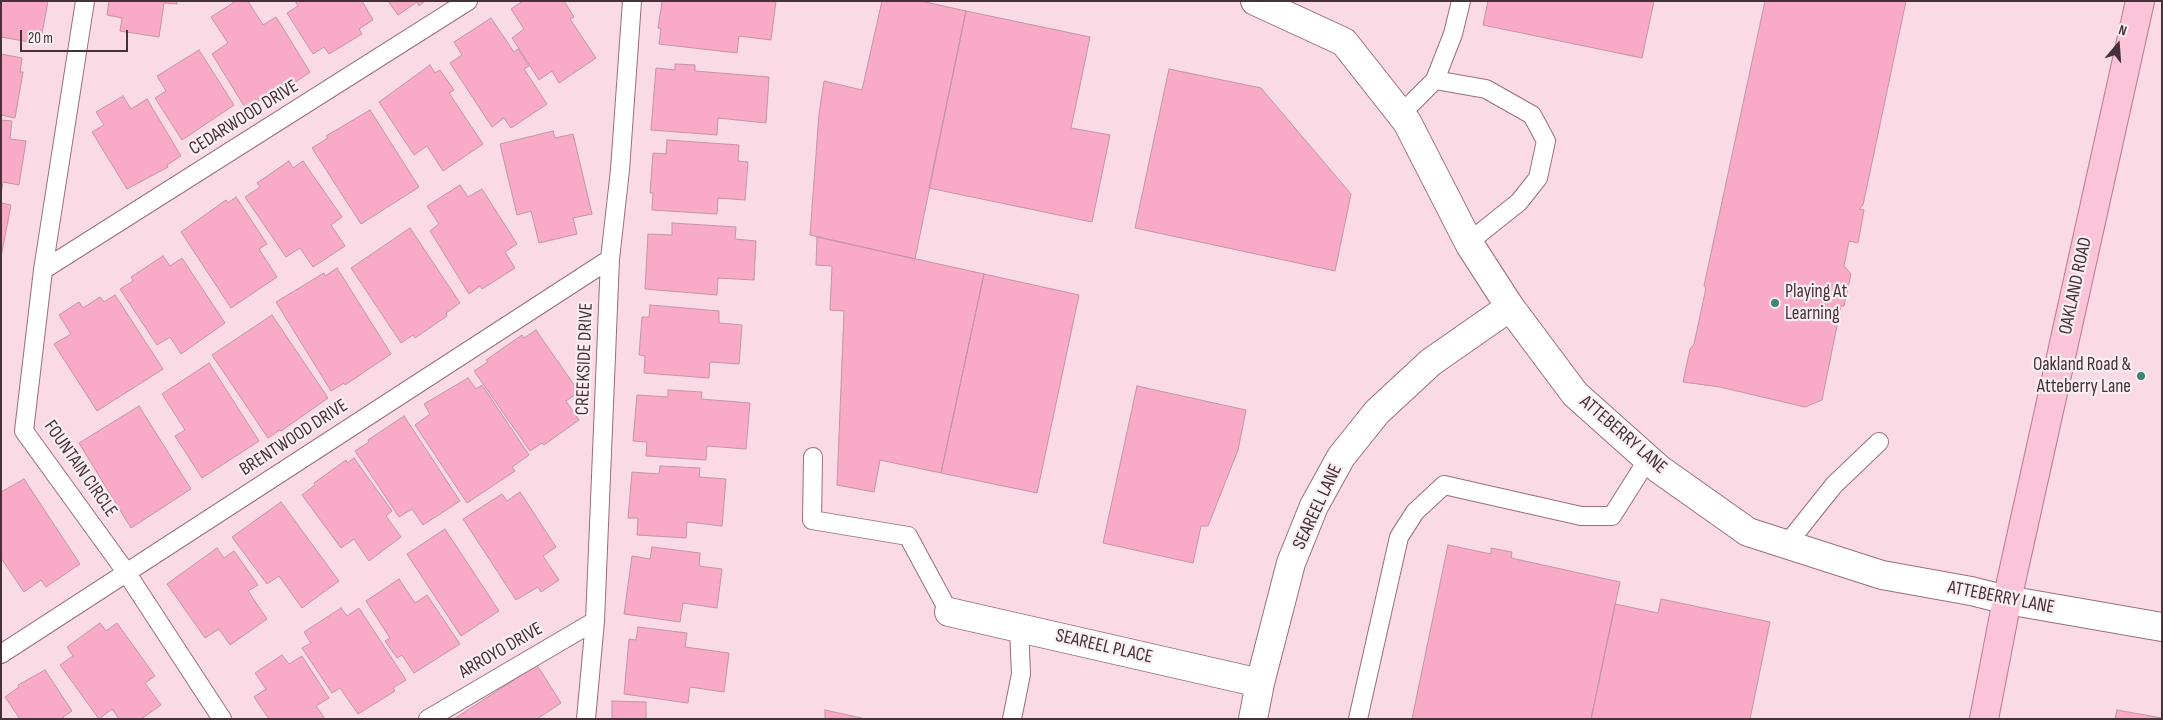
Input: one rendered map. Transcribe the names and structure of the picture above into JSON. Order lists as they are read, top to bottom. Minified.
{"streets":{"main road":["OAKLAND ROAD"],"street":["ATTEBERRY LANE","SEAREEL LANE","SEAREEL PLACE"],"lane":["CEDARWOOD DRIVE","CREEKSIDE DRIVE","BRENTWOOD DRIVE","FOUNTAIN CIRCLE","ARROYO DRIVE"]},"crossings":[["CEDARWOOD DRIVE","FOUNTAIN CIRCLE"],["OAKLAND ROAD","ATTEBERRY LANE"],["CREEKSIDE DRIVE","BRENTWOOD DRIVE"],["CREEKSIDE DRIVE","ARROYO DRIVE"],["ATTEBERRY LANE","SEAREEL LANE"],["BRENTWOOD DRIVE","FOUNTAIN CIRCLE"],["SEAREEL LANE","SEAREEL PLACE"]],"places":["Playing At Learning","Oakland Road & Atteberry Lane"],"scale_bar":"20 m","north":"top"}
